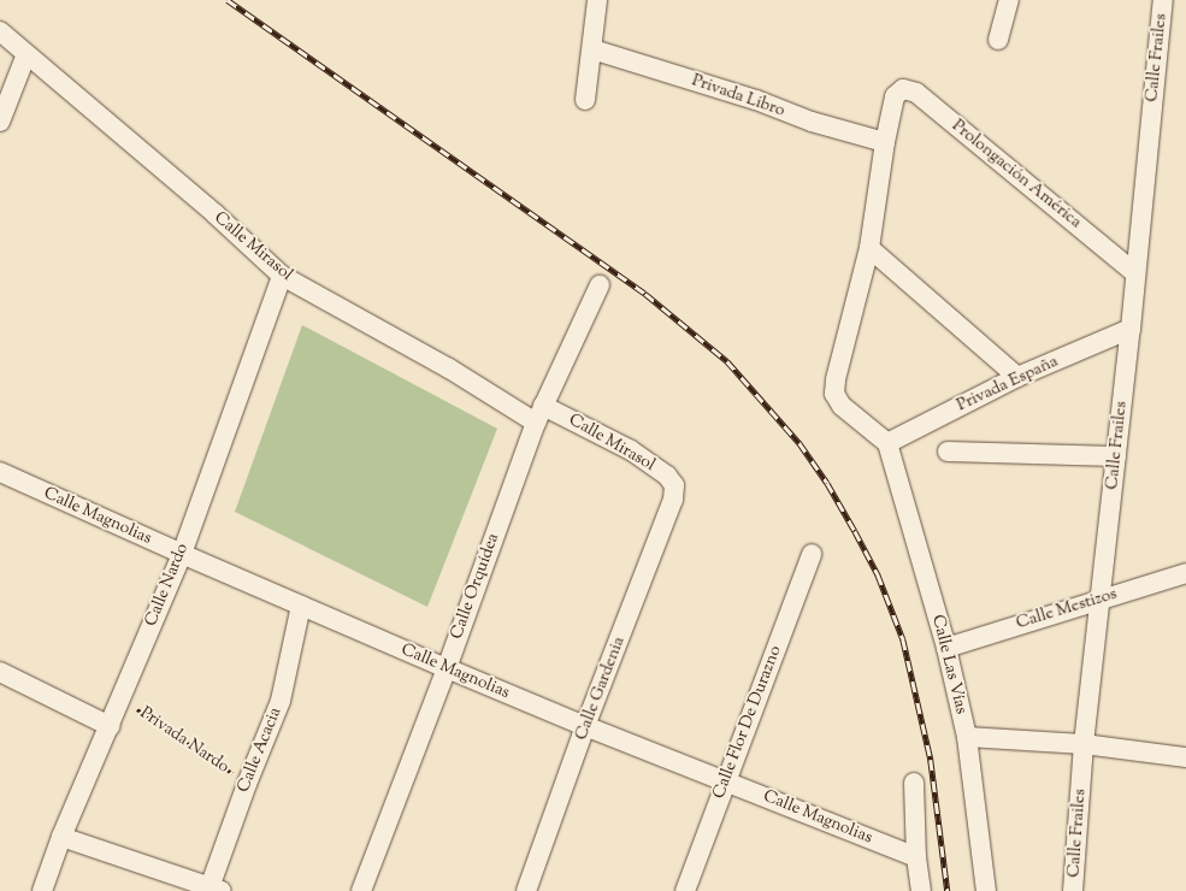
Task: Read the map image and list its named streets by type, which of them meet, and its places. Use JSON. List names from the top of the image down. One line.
{"streets":{"street":["Calle Frailes","Privada Libro","Prolongación América","Calle Mirasol","Privada España","Calle Magnolias","Calle Nardo","Calle Orquídea","Calle Mestizos","Calle Las Vías","Calle Gardenia","Calle Flor De Durazno","Calle Acacia"],"path":["Privada Nardo"]},"crossings":[["Calle Frailes","Prolongación América"],["Calle Frailes","Privada España"],["Calle Frailes","Calle Mestizos"],["Privada Libro","Prolongación América"],["Calle Mirasol","Calle Nardo"],["Calle Mirasol","Calle Orquídea"],["Calle Mirasol","Calle Gardenia"],["Privada España","Calle Las Vías"],["Calle Magnolias","Calle Nardo"],["Calle Magnolias","Calle Orquídea"],["Calle Magnolias","Calle Gardenia"],["Calle Magnolias","Calle Flor De Durazno"],["Calle Magnolias","Calle Acacia"],["Calle Nardo","Privada Nardo"],["Calle Mestizos","Calle Las Vías"],["Privada Nardo","Calle Acacia"]]}
